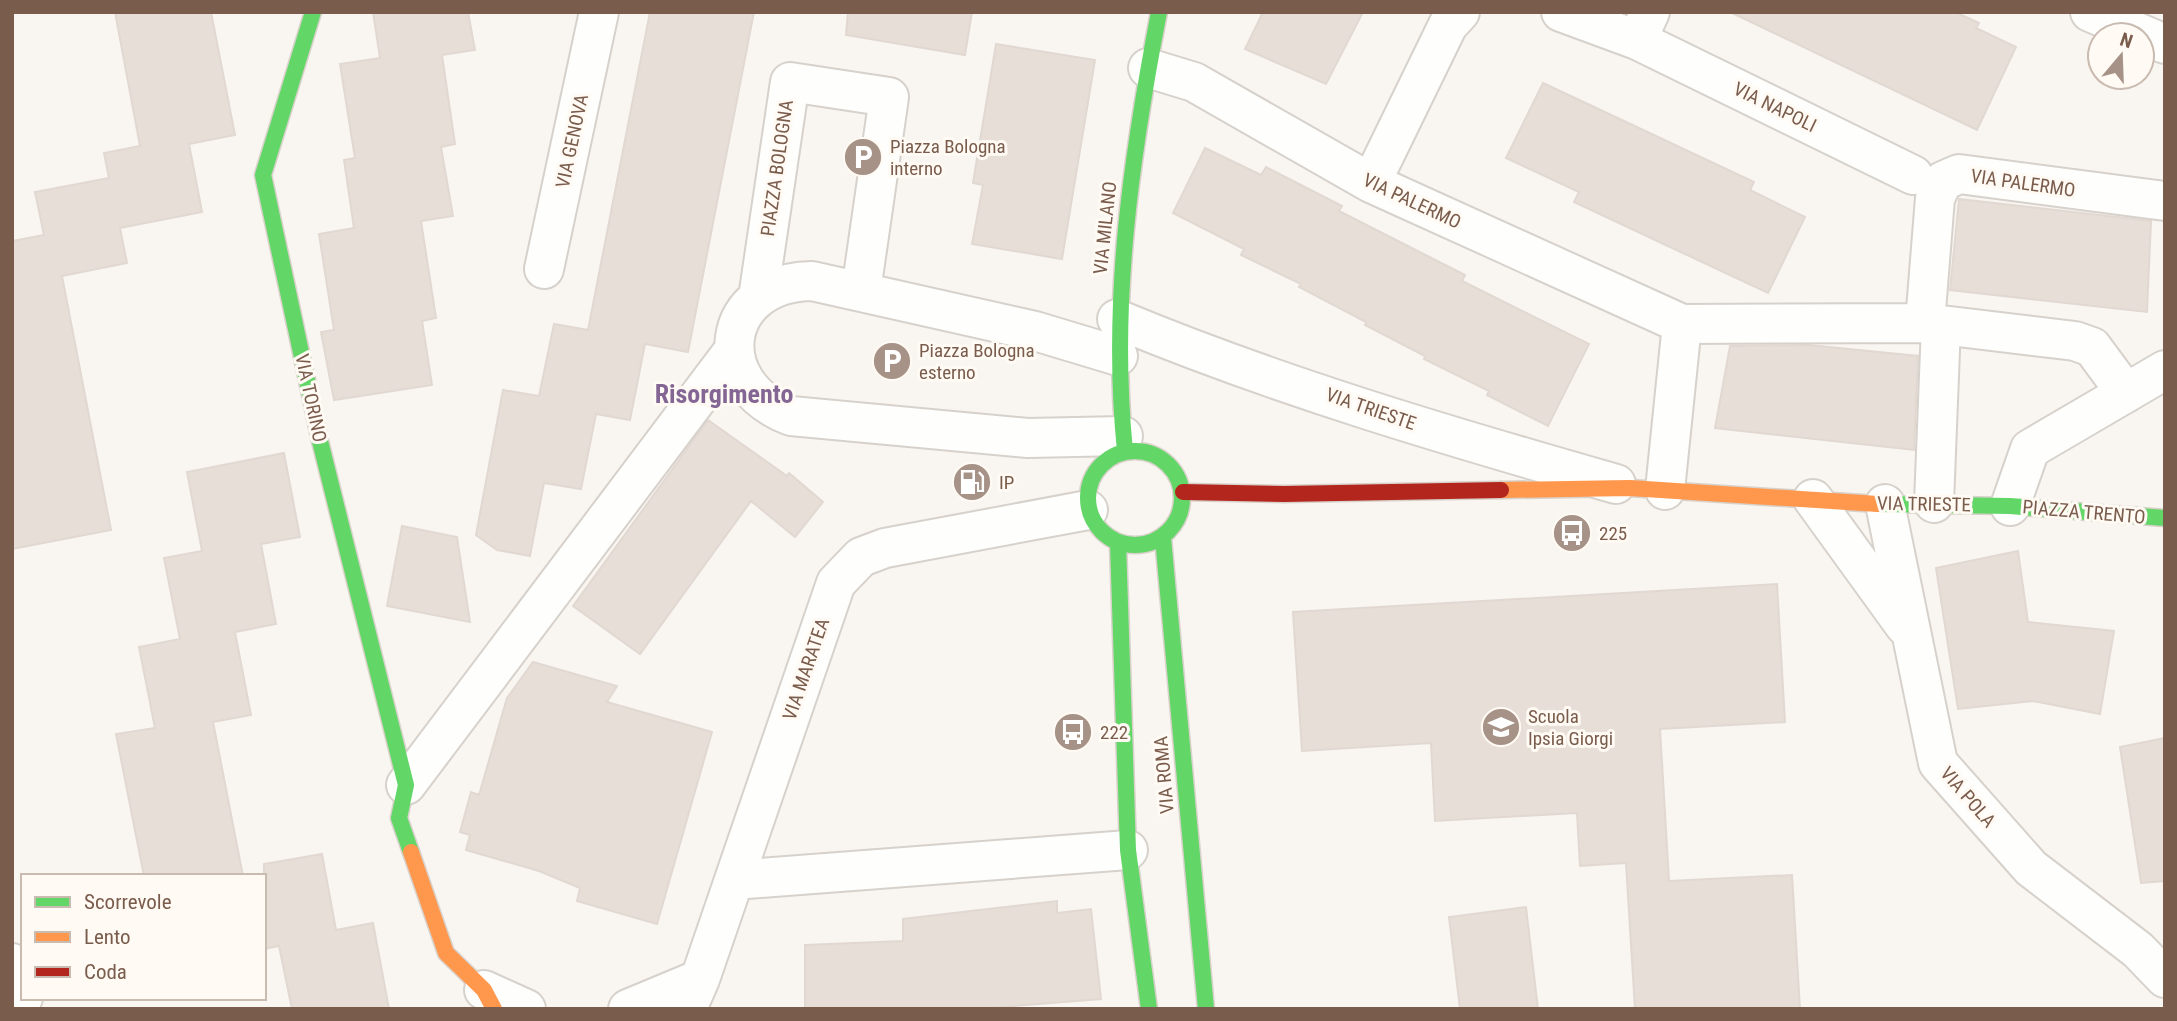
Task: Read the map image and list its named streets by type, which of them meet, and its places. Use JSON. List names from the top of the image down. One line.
{"streets":{"street":["VIA NAPOLI","VIA GENOVA","PIAZZA BOLOGNA","VIA PALERMO","VIA MILANO","VIA TORINO","VIA TRIESTE","PIAZZA TRENTO","VIA MARATEA","VIA ROMA","VIA POLA"]},"crossings":[["PIAZZA BOLOGNA","VIA MILANO"],["PIAZZA BOLOGNA","VIA TORINO"],["PIAZZA BOLOGNA","VIA TRIESTE"],["VIA PALERMO","VIA MILANO"],["VIA PALERMO","VIA TRIESTE"],["VIA PALERMO","PIAZZA TRENTO"],["VIA MILANO","VIA TRIESTE"],["VIA MILANO","VIA MARATEA"],["VIA MILANO","VIA ROMA"],["VIA TRIESTE","PIAZZA TRENTO"],["VIA TRIESTE","VIA MARATEA"],["VIA TRIESTE","VIA ROMA"],["VIA TRIESTE","VIA POLA"],["VIA MARATEA","VIA ROMA"]],"districts":["Risorgimento"],"places":{"parking":["Piazza Bologna interno","Piazza Bologna esterno"],"fuel station":["IP"],"bus stop":["225","222"],"school or university":["Scuola Ipsia Giorgi"]},"legend":["Scorrevole","Lento","Coda"],"north":"top"}
